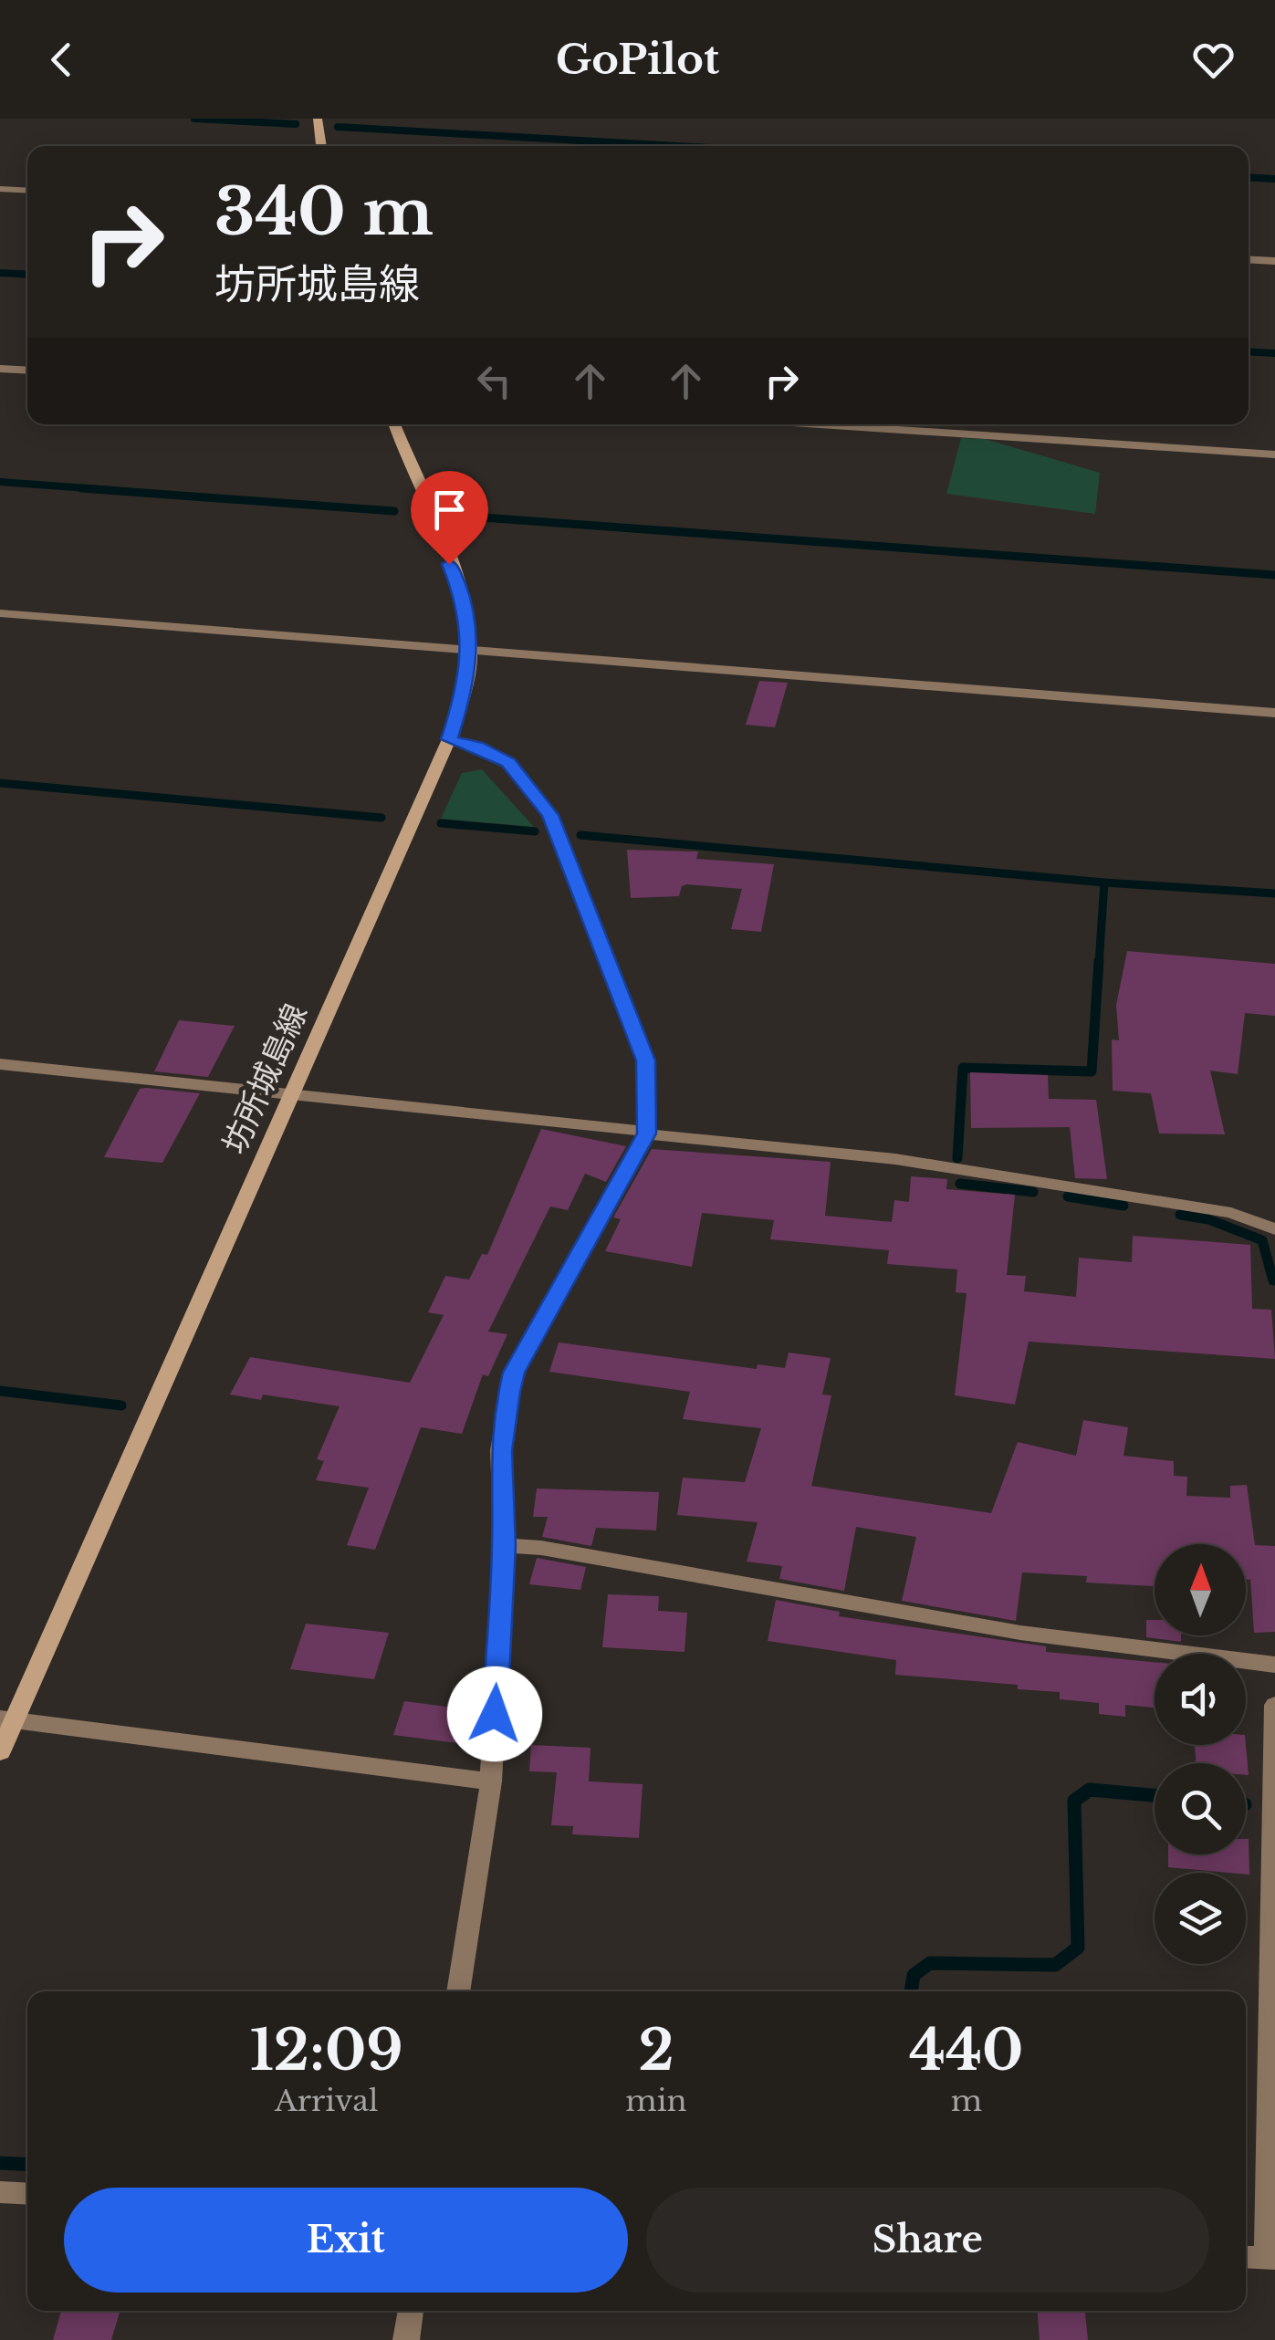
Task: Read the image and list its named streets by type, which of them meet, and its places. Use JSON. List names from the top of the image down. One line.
{"streets":{"main road":["坊所城島線"]},"north":"top","page":{"header":"GoPilot","turn":["340 m","坊所城島線"],"eta":["12:09","Arrival","2","min","440","m"],"buttons":["Exit","Share"]}}
